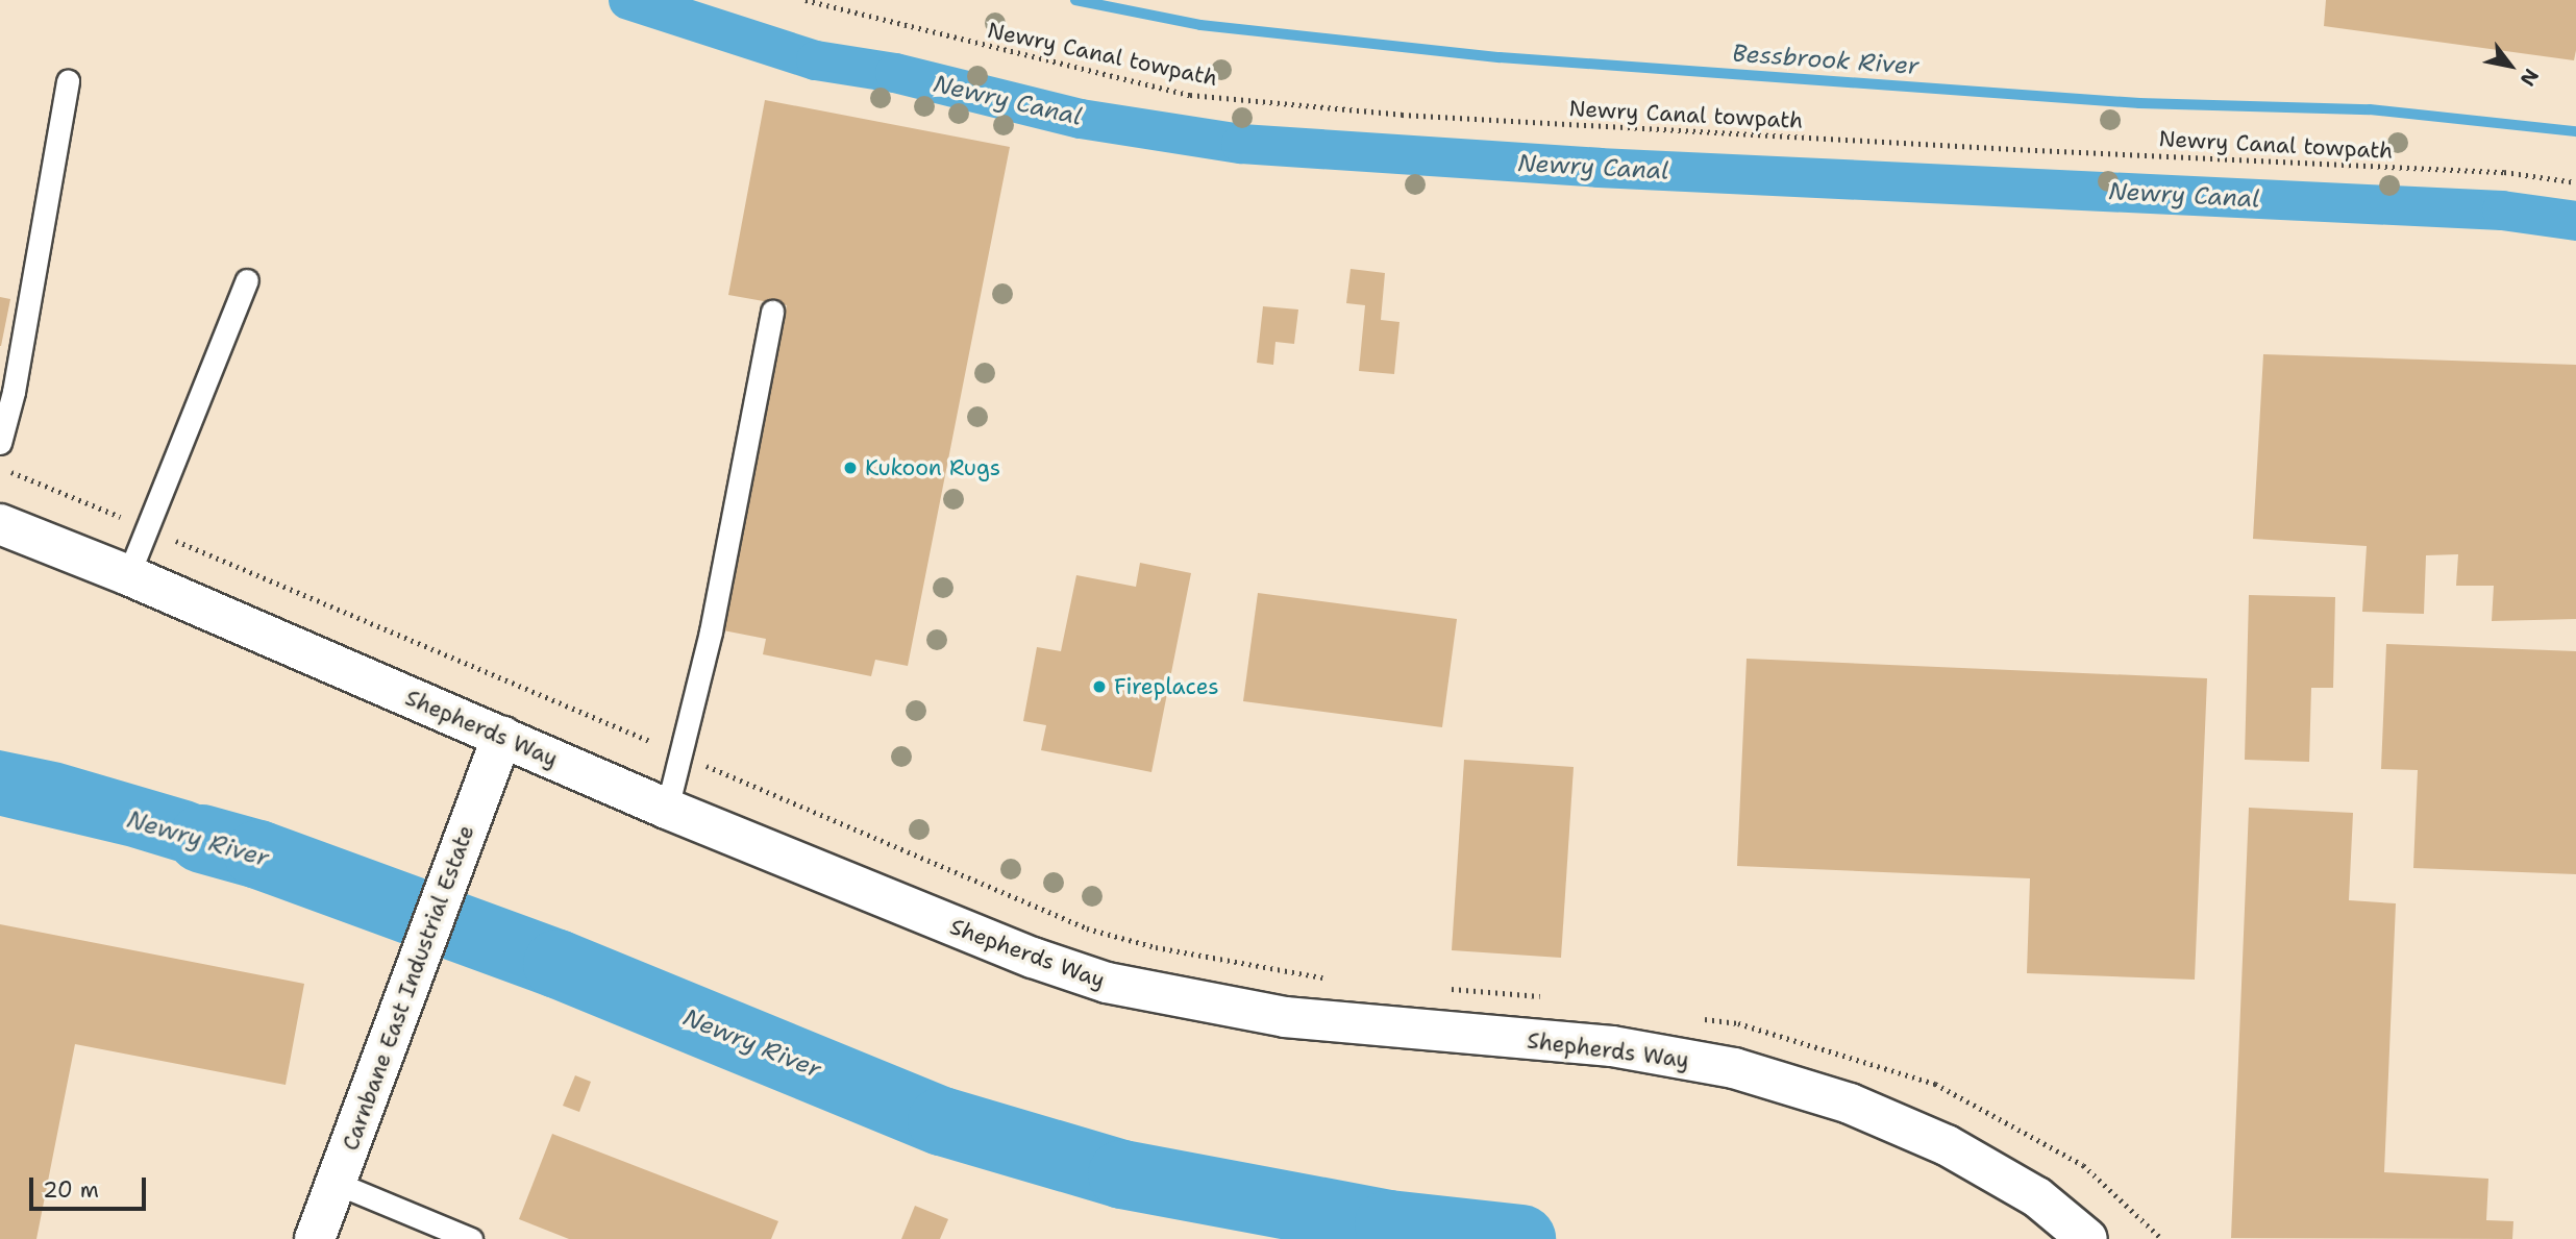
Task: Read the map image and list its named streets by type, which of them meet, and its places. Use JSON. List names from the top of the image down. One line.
{"streets":{"street":["Shepherds Way","Carnbane East Industrial Estate"],"path":["Newry Canal towpath"]},"crossings":[["Shepherds Way","Carnbane East Industrial Estate"]],"water":["Bessbrook River","Newry Canal","Newry River"],"places":["Kukoon Rugs","Fireplaces"],"scale_bar":"20 m","north":"bottom right"}
